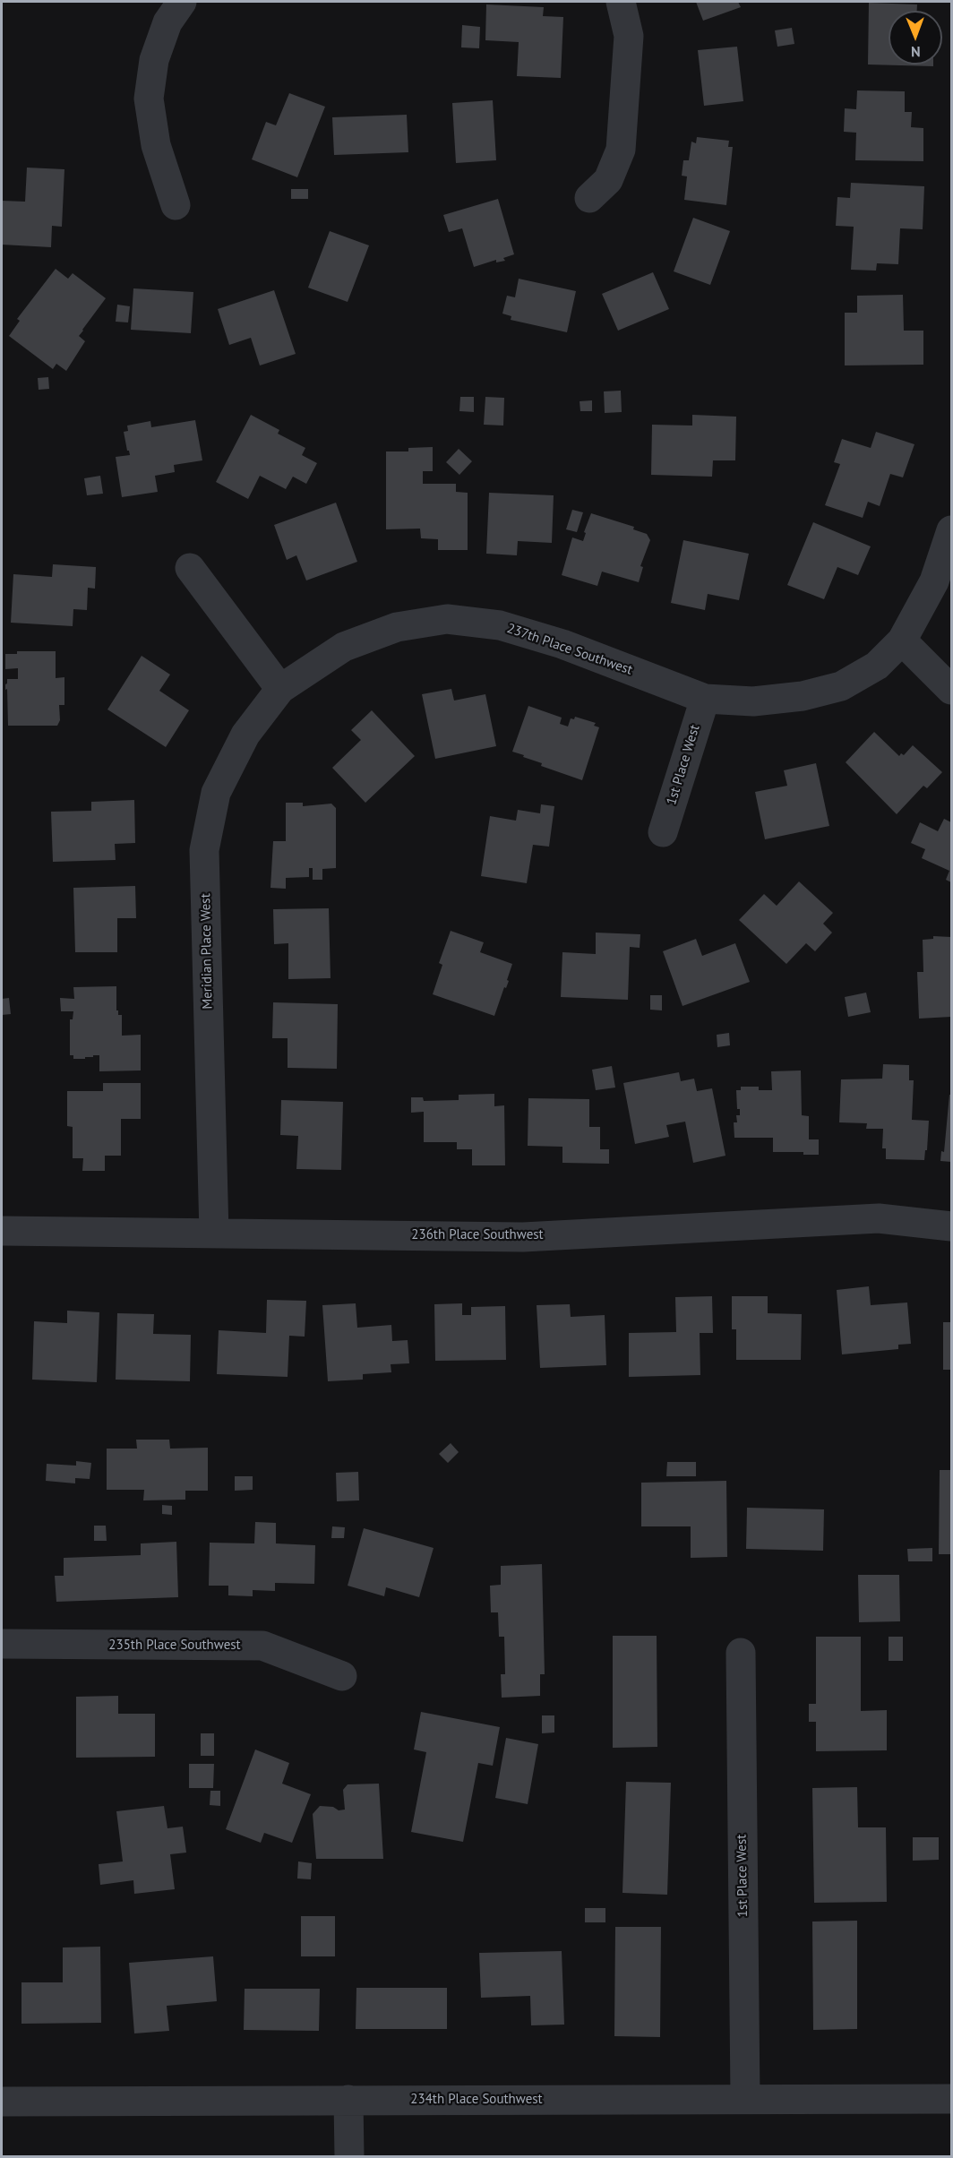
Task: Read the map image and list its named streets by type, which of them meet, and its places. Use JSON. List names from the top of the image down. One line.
{"streets":{"street":["237th Place Southwest","1st Place West","Meridian Place West","236th Place Southwest","235th Place Southwest","234th Place Southwest"]},"crossings":[["237th Place Southwest","1st Place West"],["237th Place Southwest","Meridian Place West"],["1st Place West","234th Place Southwest"],["Meridian Place West","236th Place Southwest"]],"north":"bottom"}
